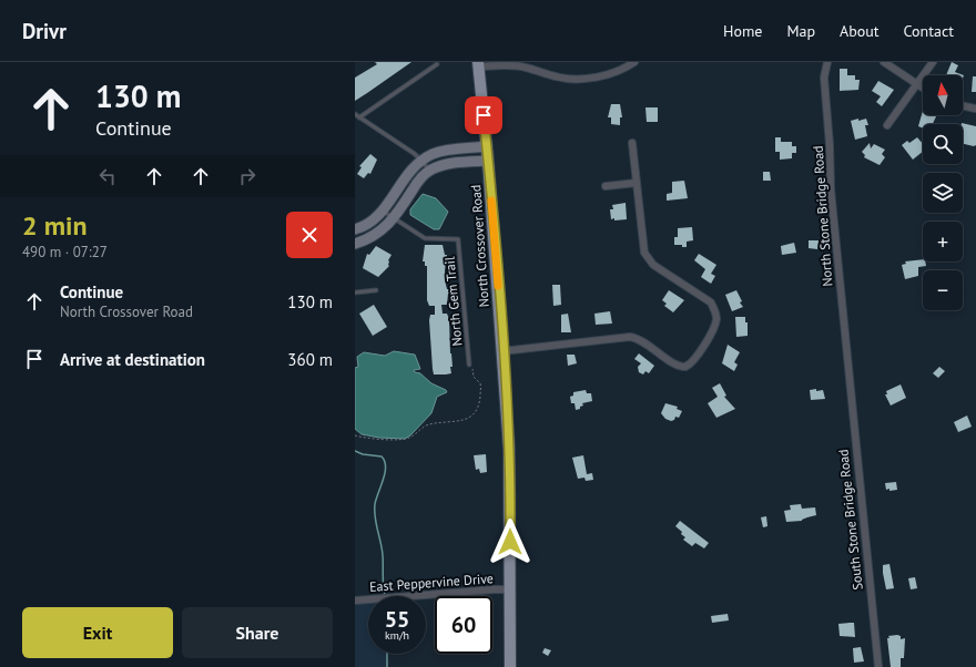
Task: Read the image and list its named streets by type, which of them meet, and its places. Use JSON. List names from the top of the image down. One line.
{"streets":{"main road":["North Crossover Road"],"street":["North Stone Bridge Road","South Stone Bridge Road","East Peppervine Drive"],"lane":["North Gem Trail"]},"crossings":[["North Stone Bridge Road","South Stone Bridge Road"],["North Crossover Road","East Peppervine Drive"]],"north":"top","page":{"header":"Drivr","nav":["Home","Map","About","Contact"],"turn":["130 m","Continue"],"map_buttons":["+","−"],"heading":["2 min","490 m · 07:27"],"list":[{"name":"Continue","note":"North Crossover Road","value":"130 m"},{"name":"Arrive at destination","value":"360 m"}],"speed":"55 km/h","limit":"60","buttons":["Exit","Share"]}}
